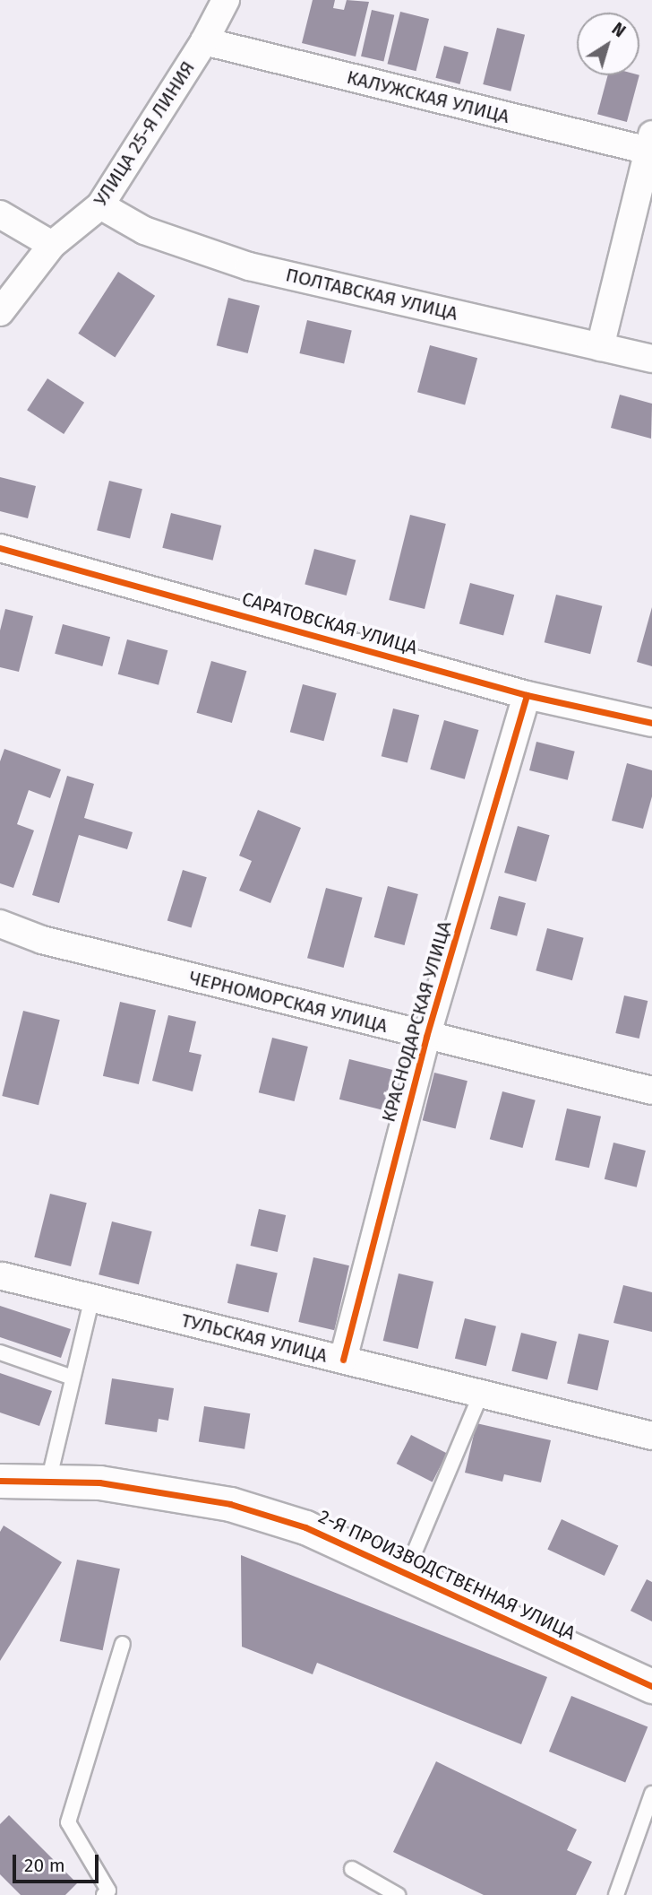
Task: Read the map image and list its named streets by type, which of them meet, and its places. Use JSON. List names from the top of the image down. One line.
{"streets":{"street":["КАЛУЖСКАЯ УЛИЦА","УЛИЦА 25-Я ЛИНИЯ","ПОЛТАВСКАЯ УЛИЦА","САРАТОВСКАЯ УЛИЦА","ЧЕРНОМОРСКАЯ УЛИЦА","КРАСНОДАРСКАЯ УЛИЦА","ТУЛЬСКАЯ УЛИЦА","2-Я ПРОИЗВОДСТВЕННАЯ УЛИЦА"]},"crossings":[["КАЛУЖСКАЯ УЛИЦА","УЛИЦА 25-Я ЛИНИЯ"],["УЛИЦА 25-Я ЛИНИЯ","ПОЛТАВСКАЯ УЛИЦА"],["САРАТОВСКАЯ УЛИЦА","КРАСНОДАРСКАЯ УЛИЦА"],["ЧЕРНОМОРСКАЯ УЛИЦА","КРАСНОДАРСКАЯ УЛИЦА"],["КРАСНОДАРСКАЯ УЛИЦА","ТУЛЬСКАЯ УЛИЦА"]],"scale_bar":"20 m","north":"top right"}
